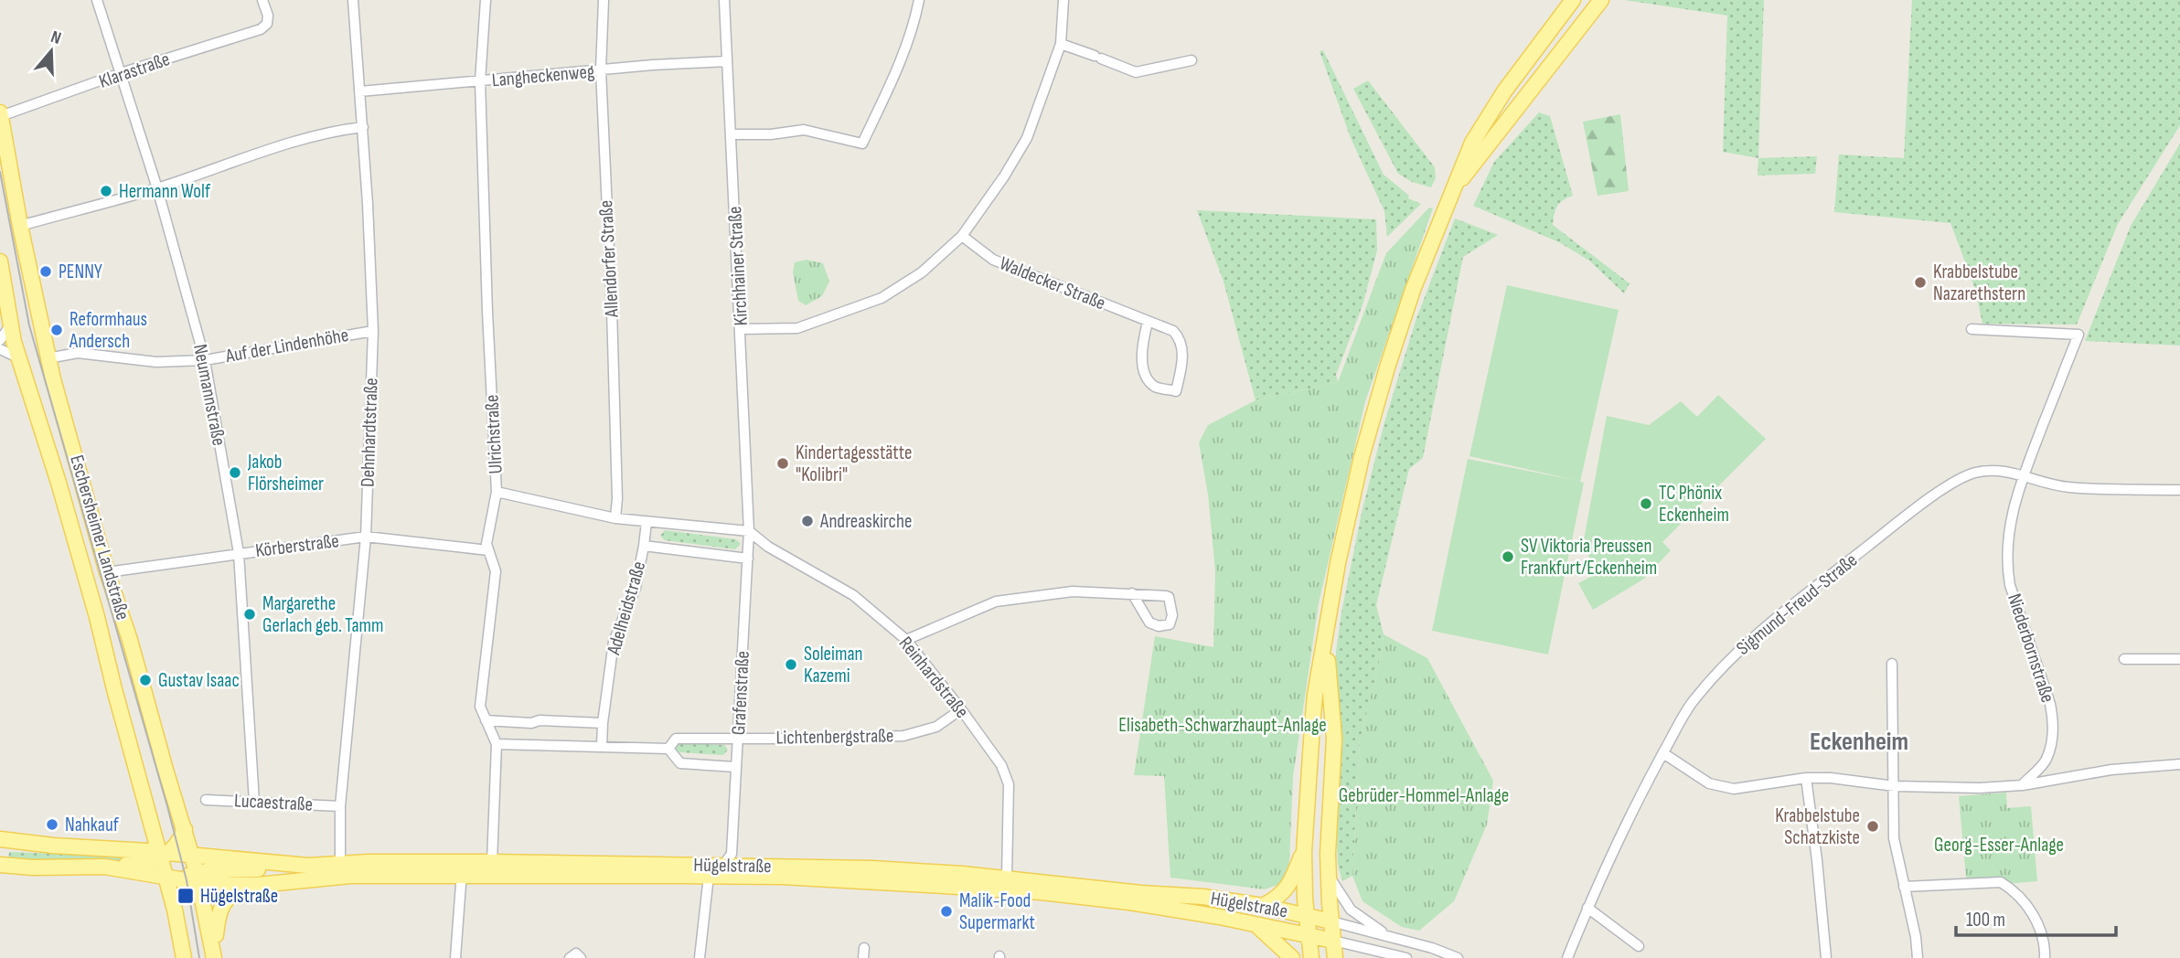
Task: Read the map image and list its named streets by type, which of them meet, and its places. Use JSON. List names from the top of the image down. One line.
{"streets":{"main road":["Eschersheimer Landstraße","Hügelstraße"],"street":["Klarastraße","Langheckenweg","Allendorfer Straße","Kirchhainer Straße","Waldecker Straße","Auf der Lindenhöhe","Neumannstraße","Dehnhardtstraße","Ulrichstraße","Körberstraße","Sigmund-Freud-Straße","Adelheidstraße","Niederbornstraße","Reinhardstraße","Grafenstraße","Lichtenbergstraße","Lucaestraße"]},"crossings":[["Klarastraße","Neumannstraße"],["Klarastraße","Eschersheimer Landstraße"],["Langheckenweg","Allendorfer Straße"],["Langheckenweg","Kirchhainer Straße"],["Langheckenweg","Dehnhardtstraße"],["Langheckenweg","Ulrichstraße"],["Kirchhainer Straße","Reinhardstraße"],["Kirchhainer Straße","Grafenstraße"],["Auf der Lindenhöhe","Neumannstraße"],["Auf der Lindenhöhe","Dehnhardtstraße"],["Auf der Lindenhöhe","Eschersheimer Landstraße"],["Neumannstraße","Körberstraße"],["Neumannstraße","Lucaestraße"],["Dehnhardtstraße","Körberstraße"],["Dehnhardtstraße","Lucaestraße"],["Dehnhardtstraße","Hügelstraße"],["Ulrichstraße","Körberstraße"],["Ulrichstraße","Lichtenbergstraße"],["Ulrichstraße","Hügelstraße"],["Eschersheimer Landstraße","Körberstraße"],["Eschersheimer Landstraße","Hügelstraße"],["Sigmund-Freud-Straße","Niederbornstraße"],["Adelheidstraße","Lichtenbergstraße"],["Reinhardstraße","Grafenstraße"],["Reinhardstraße","Lichtenbergstraße"],["Reinhardstraße","Hügelstraße"],["Grafenstraße","Lichtenbergstraße"],["Grafenstraße","Hügelstraße"]],"districts":["Eckenheim"],"parks":["Elisabeth-Schwarzhaupt-Anlage","Gebrüder-Hommel-Anlage","Georg-Esser-Anlage"],"places":{"other":["Hermann Wolf","PENNY","Krabbelstube Nazarethstern","Reformhaus Andersch","Kindertagesstätte \"Kolibri\"","Jakob Flörsheimer","TC Phönix Eckenheim","Andreaskirche","SV Viktoria Preussen Frankfurt/Eckenheim","Margarethe Gerlach geb. Tamm","Soleiman Kazemi","Gustav Isaac","Nahkauf","Krabbelstube Schatzkiste","Malik-Food Supermarkt"],"transit":["Hügelstraße"]},"scale_bar":"100 m","north":"top"}
